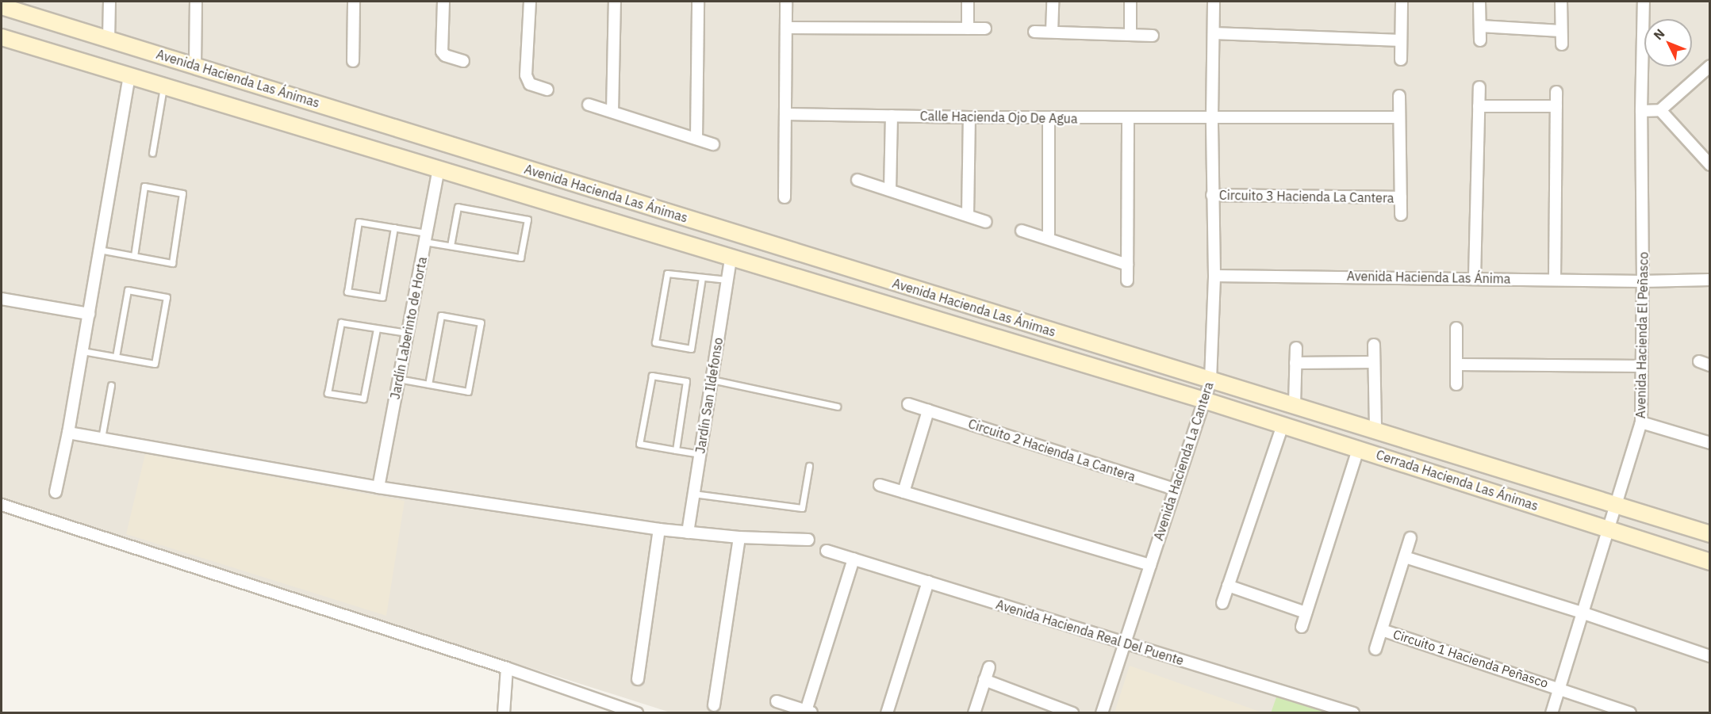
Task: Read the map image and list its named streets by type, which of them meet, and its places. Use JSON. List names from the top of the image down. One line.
{"streets":{"street":["Avenida Hacienda Las Ánimas","Calle Hacienda Ojo De Agua","Circuito 3 Hacienda La Cantera","Avenida Hacienda Las Ánima","Jardín Laberinto de Horta","Avenida Hacienda El Peñasco","Jardín San Ildefonso","Circuito 2 Hacienda La Cantera","Avenida Hacienda La Cantera","Cerrada Hacienda Las Ánimas","Avenida Hacienda Real Del Puente","Circuito 1 Hacienda Peñasco"]},"crossings":[["Avenida Hacienda Las Ánimas","Jardín Laberinto de Horta"],["Avenida Hacienda Las Ánimas","Jardín San Ildefonso"],["Avenida Hacienda Las Ánimas","Avenida Hacienda La Cantera"],["Avenida Hacienda Las Ánimas","Cerrada Hacienda Las Ánimas"],["Calle Hacienda Ojo De Agua","Avenida Hacienda La Cantera"],["Circuito 3 Hacienda La Cantera","Avenida Hacienda La Cantera"],["Avenida Hacienda Las Ánima","Avenida Hacienda El Peñasco"],["Avenida Hacienda Las Ánima","Avenida Hacienda La Cantera"],["Avenida Hacienda El Peñasco","Cerrada Hacienda Las Ánimas"],["Avenida Hacienda El Peñasco","Circuito 1 Hacienda Peñasco"],["Circuito 2 Hacienda La Cantera","Avenida Hacienda La Cantera"],["Avenida Hacienda La Cantera","Cerrada Hacienda Las Ánimas"],["Avenida Hacienda La Cantera","Avenida Hacienda Real Del Puente"]],"north":"top left"}
